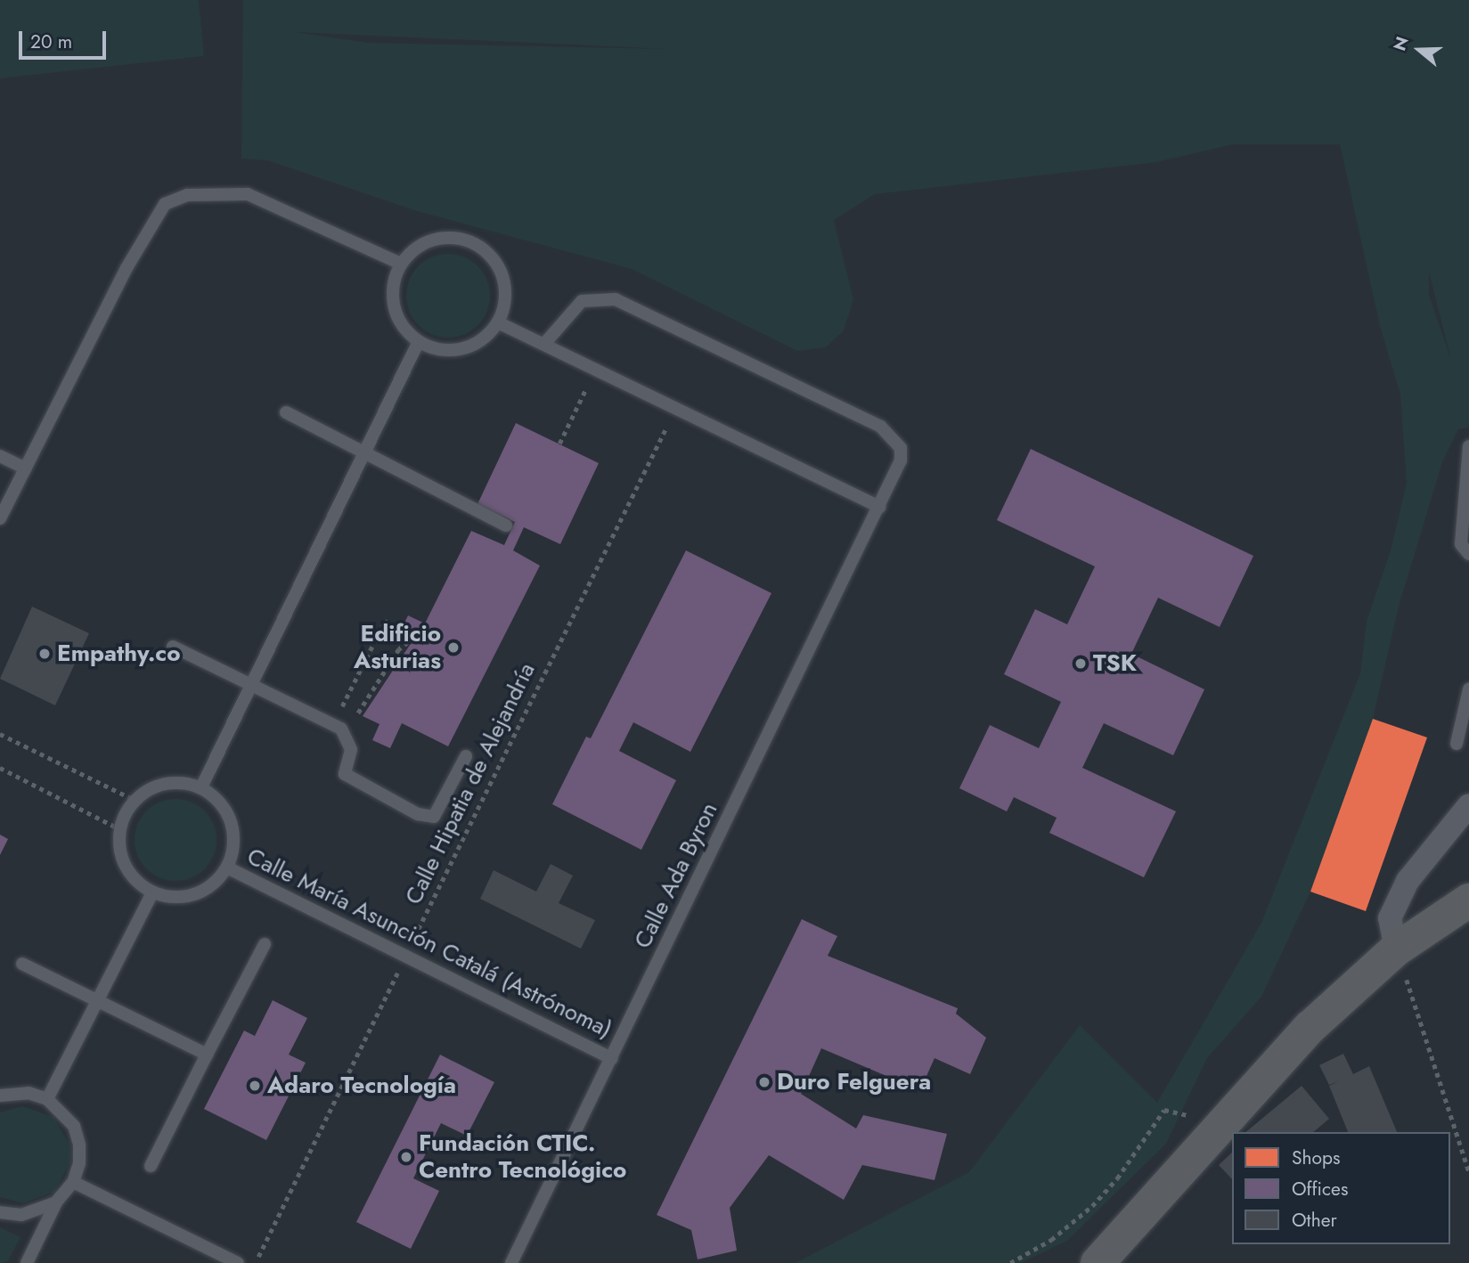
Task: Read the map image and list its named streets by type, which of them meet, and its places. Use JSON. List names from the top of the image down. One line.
{"streets":{"lane":["Calle Ada Byron","Calle María Asunción Catalá (Astrónoma)"],"path":["Calle Hipatia de Alejandría"]},"crossings":[["Calle Hipatia de Alejandría","Calle María Asunción Catalá (Astrónoma)"],["Calle Ada Byron","Calle María Asunción Catalá (Astrónoma)"]],"places":["Edificio Asturias","Empathy.co","TSK","Duro Felguera","Adaro Tecnología","Fundación CTIC. Centro Tecnológico"],"legend":["Shops","Offices","Other"],"scale_bar":"20 m","north":"left"}
